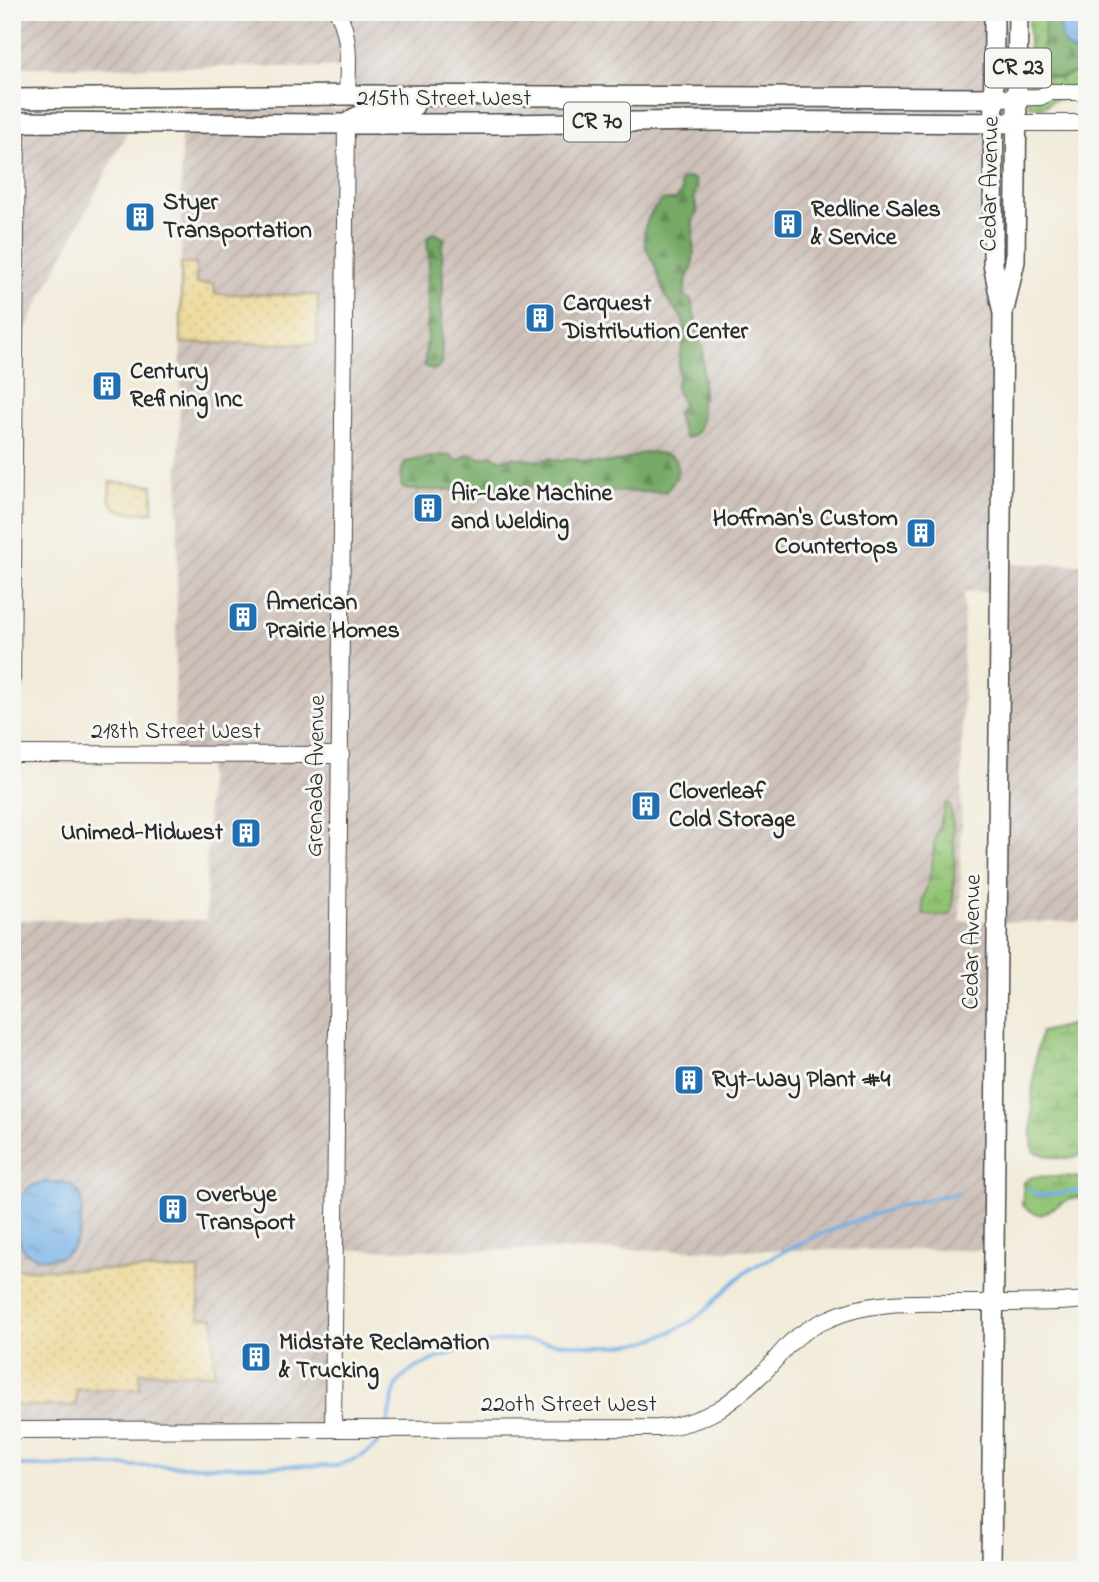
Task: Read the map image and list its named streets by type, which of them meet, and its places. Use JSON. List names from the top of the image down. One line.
{"streets":{"main road":["CR 23","215th Street West","CR 70","Cedar Avenue"],"street":["218th Street West","Grenada Avenue","220th Street West"]},"crossings":[["215th Street West","Cedar Avenue"],["215th Street West","Grenada Avenue"],["Cedar Avenue","220th Street West"],["218th Street West","Grenada Avenue"],["Grenada Avenue","220th Street West"]],"places":{"building":["Styer Transportation","Redline Sales & Service","Carquest Distribution Center","Century Refining Inc","Air-Lake Machine and Welding","Hoffman's Custom Countertops","American Prairie Homes","Cloverleaf Cold Storage","Unimed-Midwest","Ryt-Way Plant #4","Overbye Transport","Midstate Reclamation & Trucking"]}}
